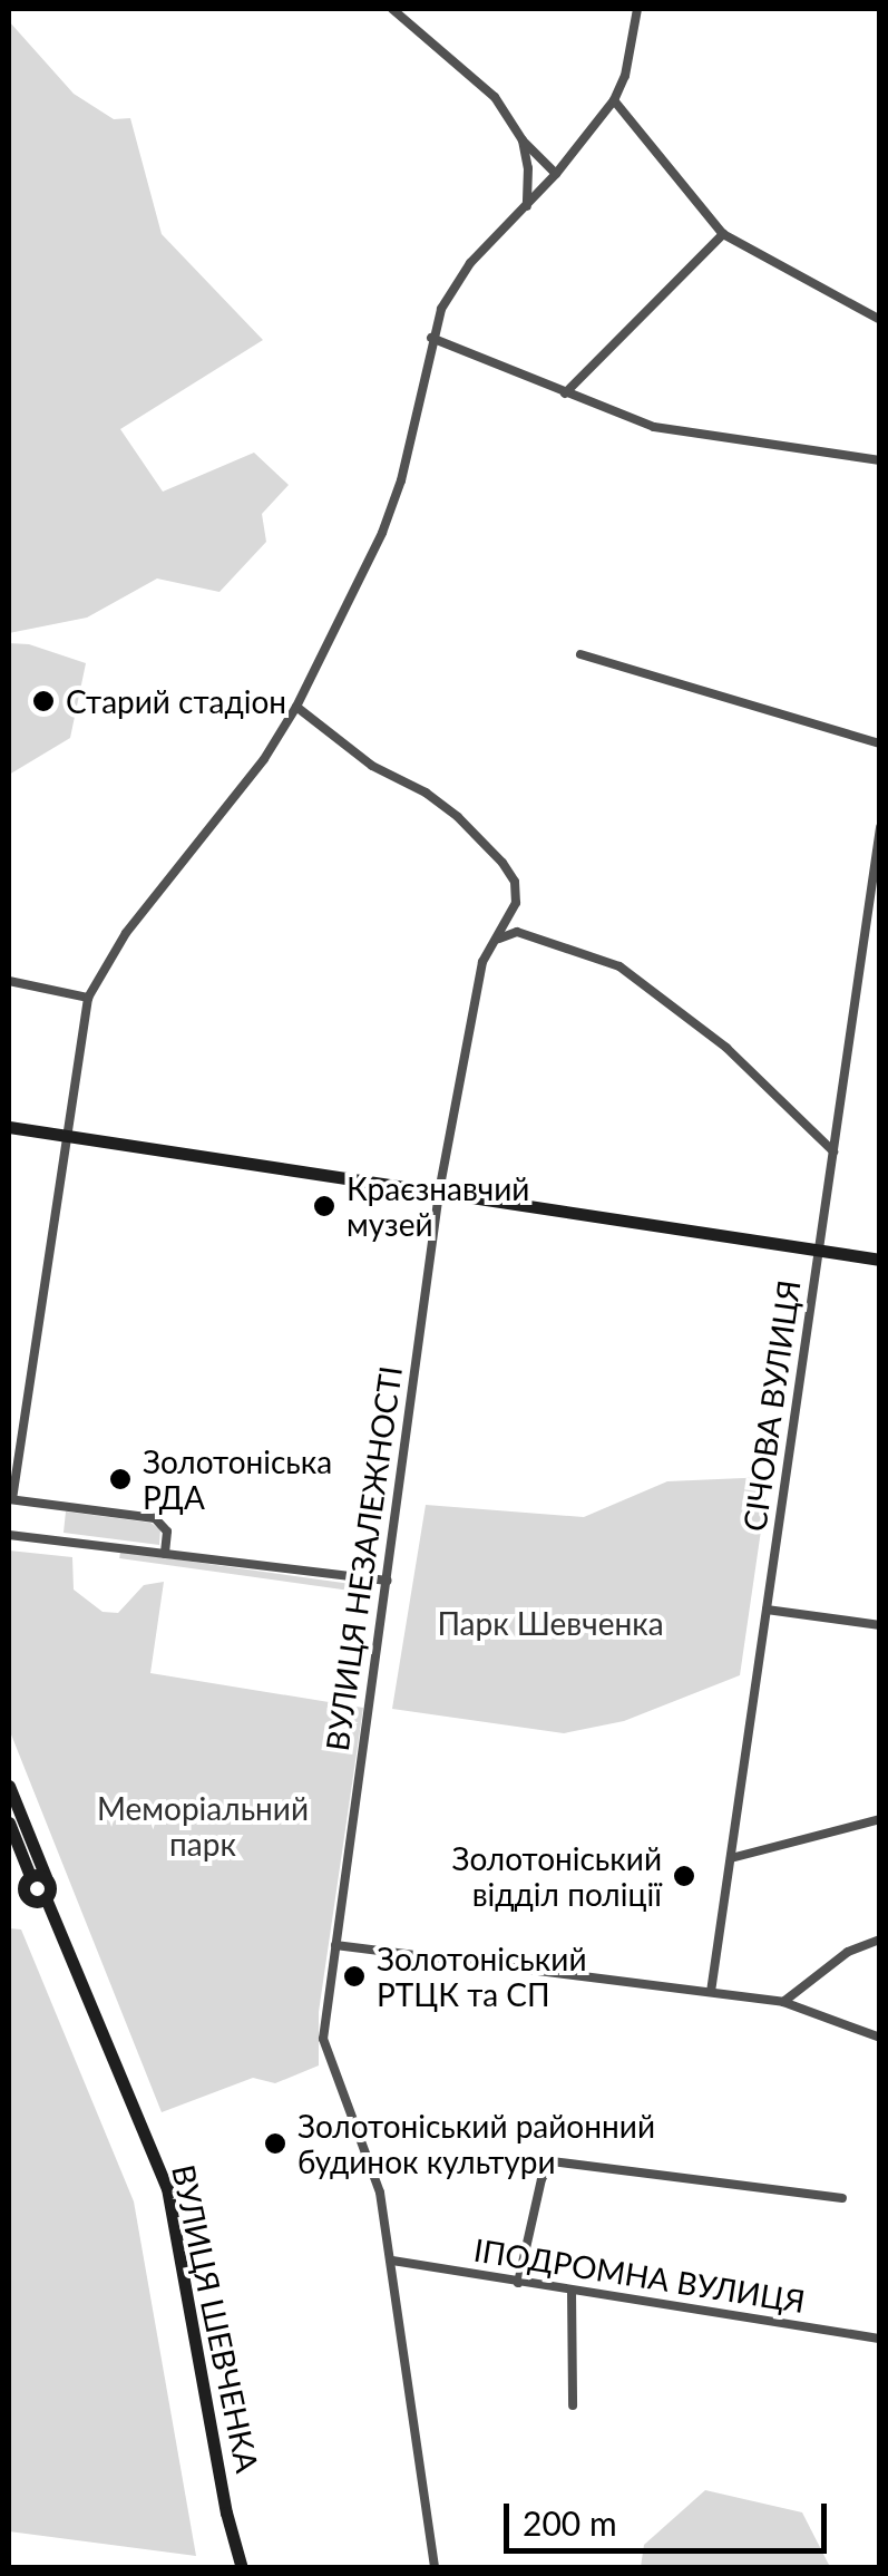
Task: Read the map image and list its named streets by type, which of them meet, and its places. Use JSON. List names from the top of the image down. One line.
{"streets":{"main road":["ВУЛИЦЯ ШЕВЧЕНКА"],"street":["СІЧОВА ВУЛИЦЯ","ВУЛИЦЯ НЕЗАЛЕЖНОСТІ","ІПОДРОМНА ВУЛИЦЯ"]},"crossings":[["ВУЛИЦЯ НЕЗАЛЕЖНОСТІ","ІПОДРОМНА ВУЛИЦЯ"]],"parks":["Парк Шевченка","Меморіальний парк"],"places":["Старий стадіон","Краєзнавчий музей","Золотоніська РДА","Золотоніський відділ поліції","Золотоніський РТЦК та СП","Золотоніський районний будинок культури"],"scale_bar":"200 m"}
